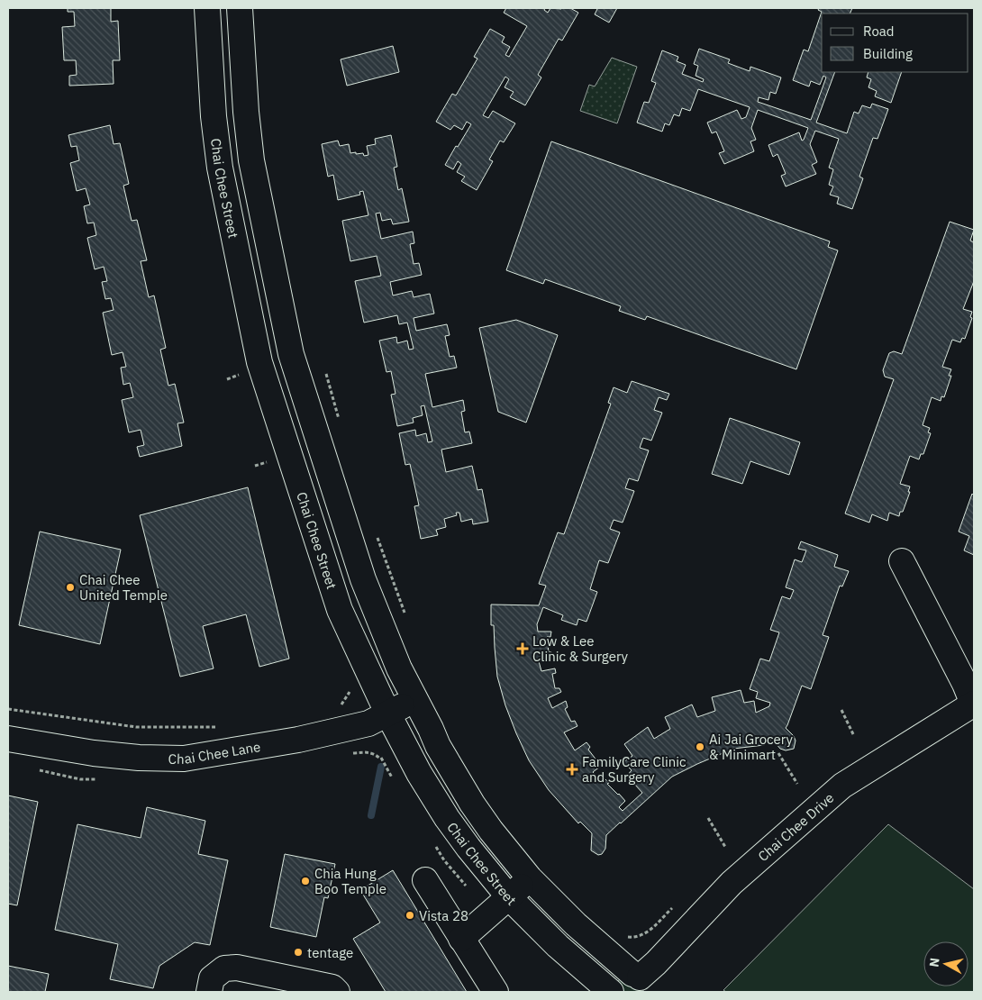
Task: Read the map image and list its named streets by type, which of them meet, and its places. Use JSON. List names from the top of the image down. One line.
{"streets":{"street":["Chai Chee Street","Chai Chee Lane","Chai Chee Drive"]},"crossings":[["Chai Chee Street","Chai Chee Lane"],["Chai Chee Street","Chai Chee Drive"]],"places":{"other":["Chai Chee United Temple","Ai Jai Grocery & Minimart","Chia Hung Boo Temple","Vista 28","tentage"],"health":["Low & Lee Clinic & Surgery","FamilyCare Clinic and Surgery"]},"legend":["Road","Building"],"north":"left"}
